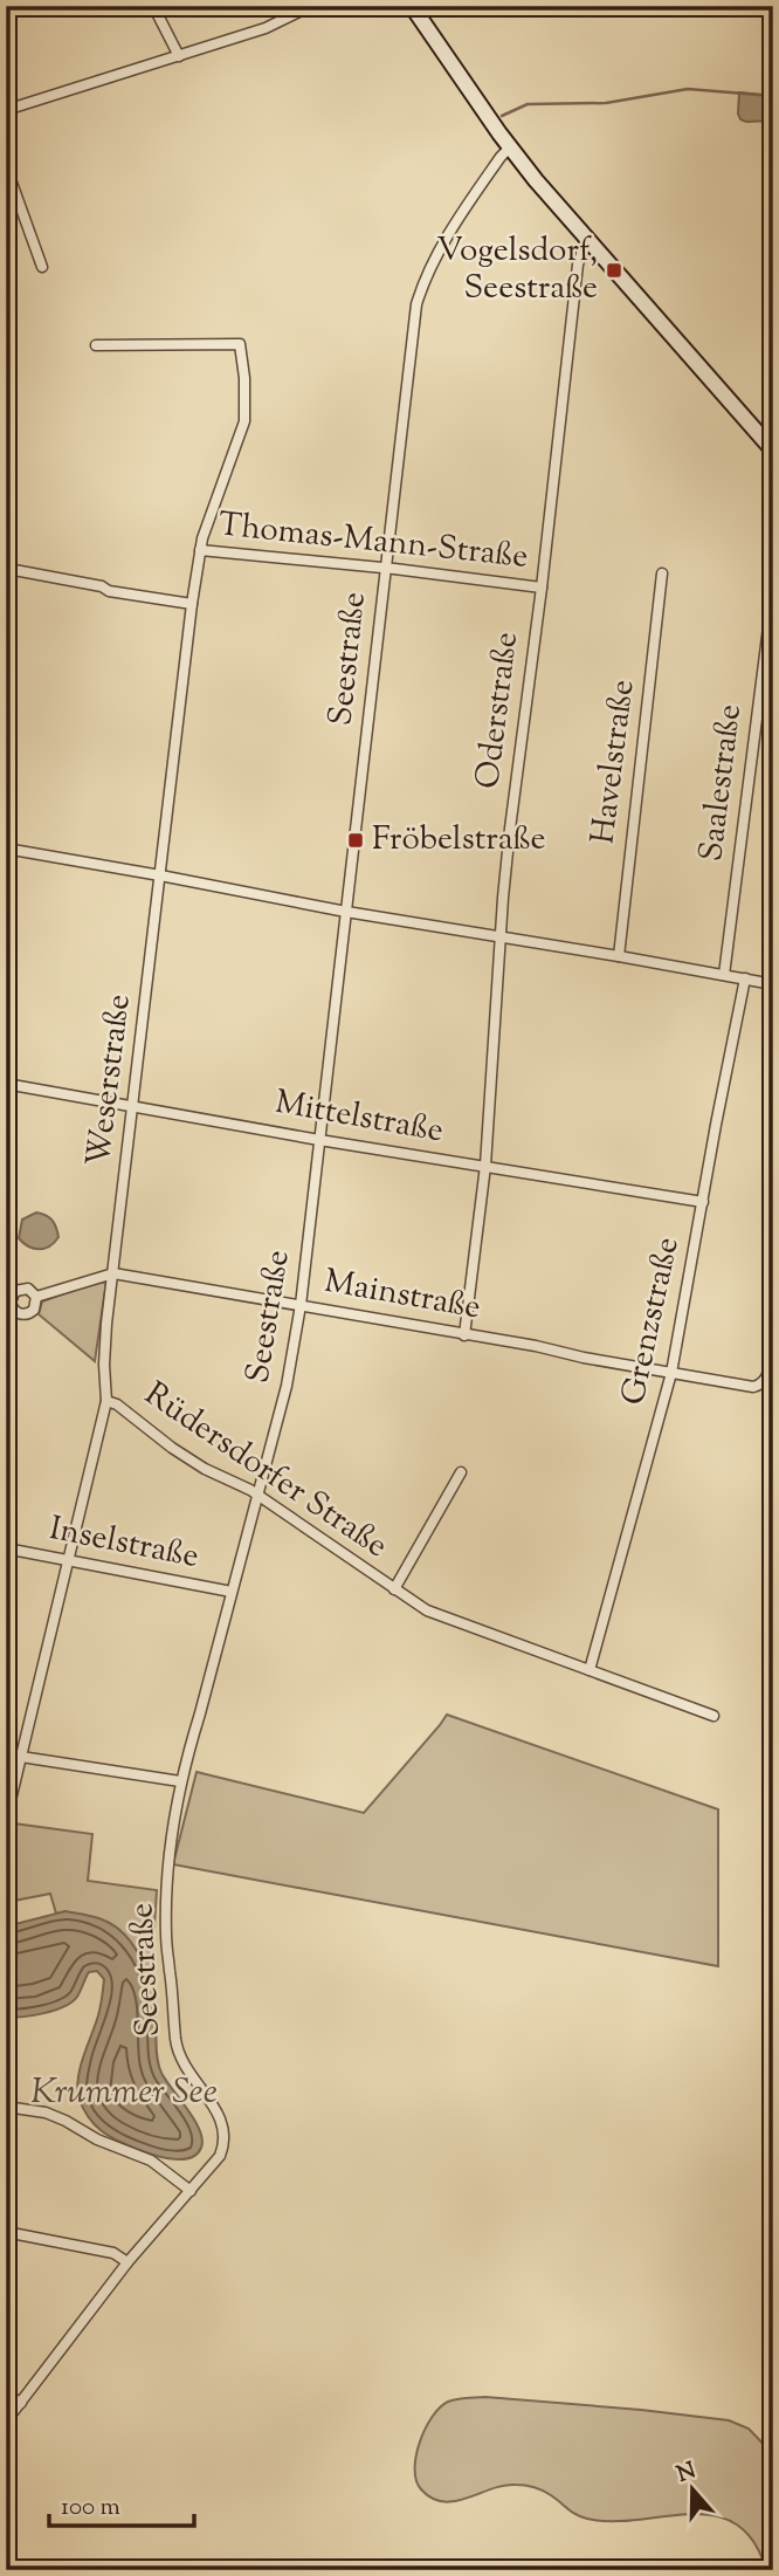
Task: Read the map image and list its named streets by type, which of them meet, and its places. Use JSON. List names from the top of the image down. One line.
{"streets":{"street":["Thomas-Mann-Straße","Seestraße","Oderstraße","Havelstraße","Saalestraße","Weserstraße","Mittelstraße","Mainstraße","Grenzstraße","Rüdersdorfer Straße","Inselstraße"]},"crossings":[["Thomas-Mann-Straße","Seestraße"],["Thomas-Mann-Straße","Oderstraße"],["Thomas-Mann-Straße","Weserstraße"],["Seestraße","Mittelstraße"],["Seestraße","Mainstraße"],["Seestraße","Rüdersdorfer Straße"],["Seestraße","Inselstraße"],["Oderstraße","Mittelstraße"],["Oderstraße","Mainstraße"],["Weserstraße","Mittelstraße"],["Weserstraße","Mainstraße"],["Weserstraße","Rüdersdorfer Straße"],["Weserstraße","Inselstraße"],["Mittelstraße","Grenzstraße"],["Mainstraße","Grenzstraße"],["Grenzstraße","Rüdersdorfer Straße"]],"water":["Krummer See"],"places":{"transit":["Vogelsdorf, Seestraße","Fröbelstraße"]},"scale_bar":"100 m","north":"top"}
